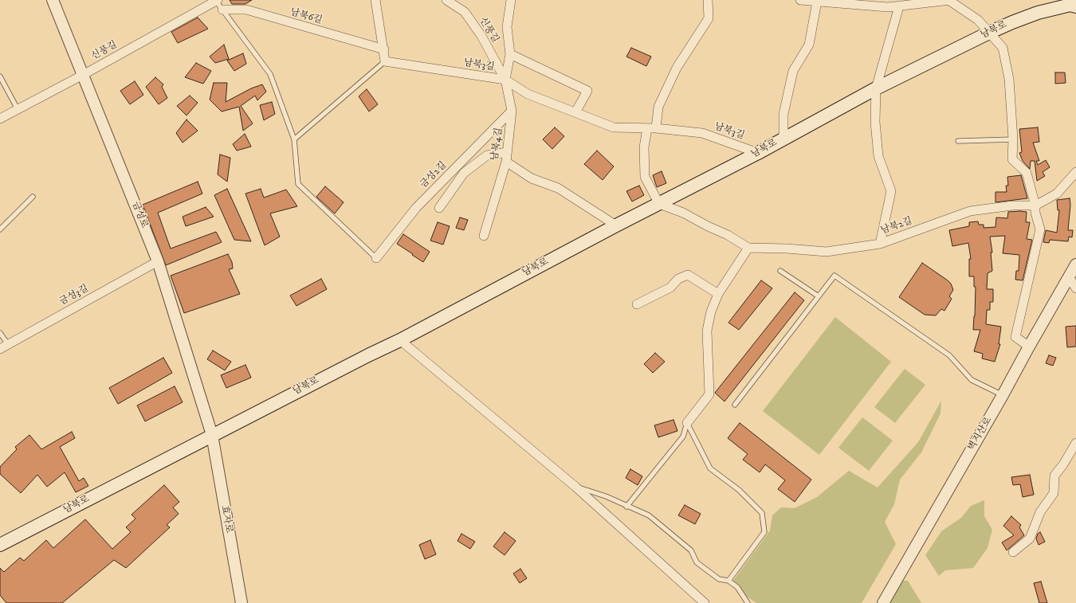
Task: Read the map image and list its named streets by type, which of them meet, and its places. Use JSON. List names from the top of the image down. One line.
{"streets":{"main road":["남북로"],"street":["남북6길","신풍길","남북3길","남북4길","금성2길","금성로","남북2길","금성3길","벽지산로","효자로"]},"crossings":[["신풍길","남북3길"],["신풍길","남북4길"],["신풍길","금성로"],["남북로","남북3길"],["남북로","금성로"],["남북로","남북2길"],["남북로","효자로"],["남북3길","남북4길"],["남북4길","금성2길"],["금성로","금성3길"],["금성로","효자로"]]}
